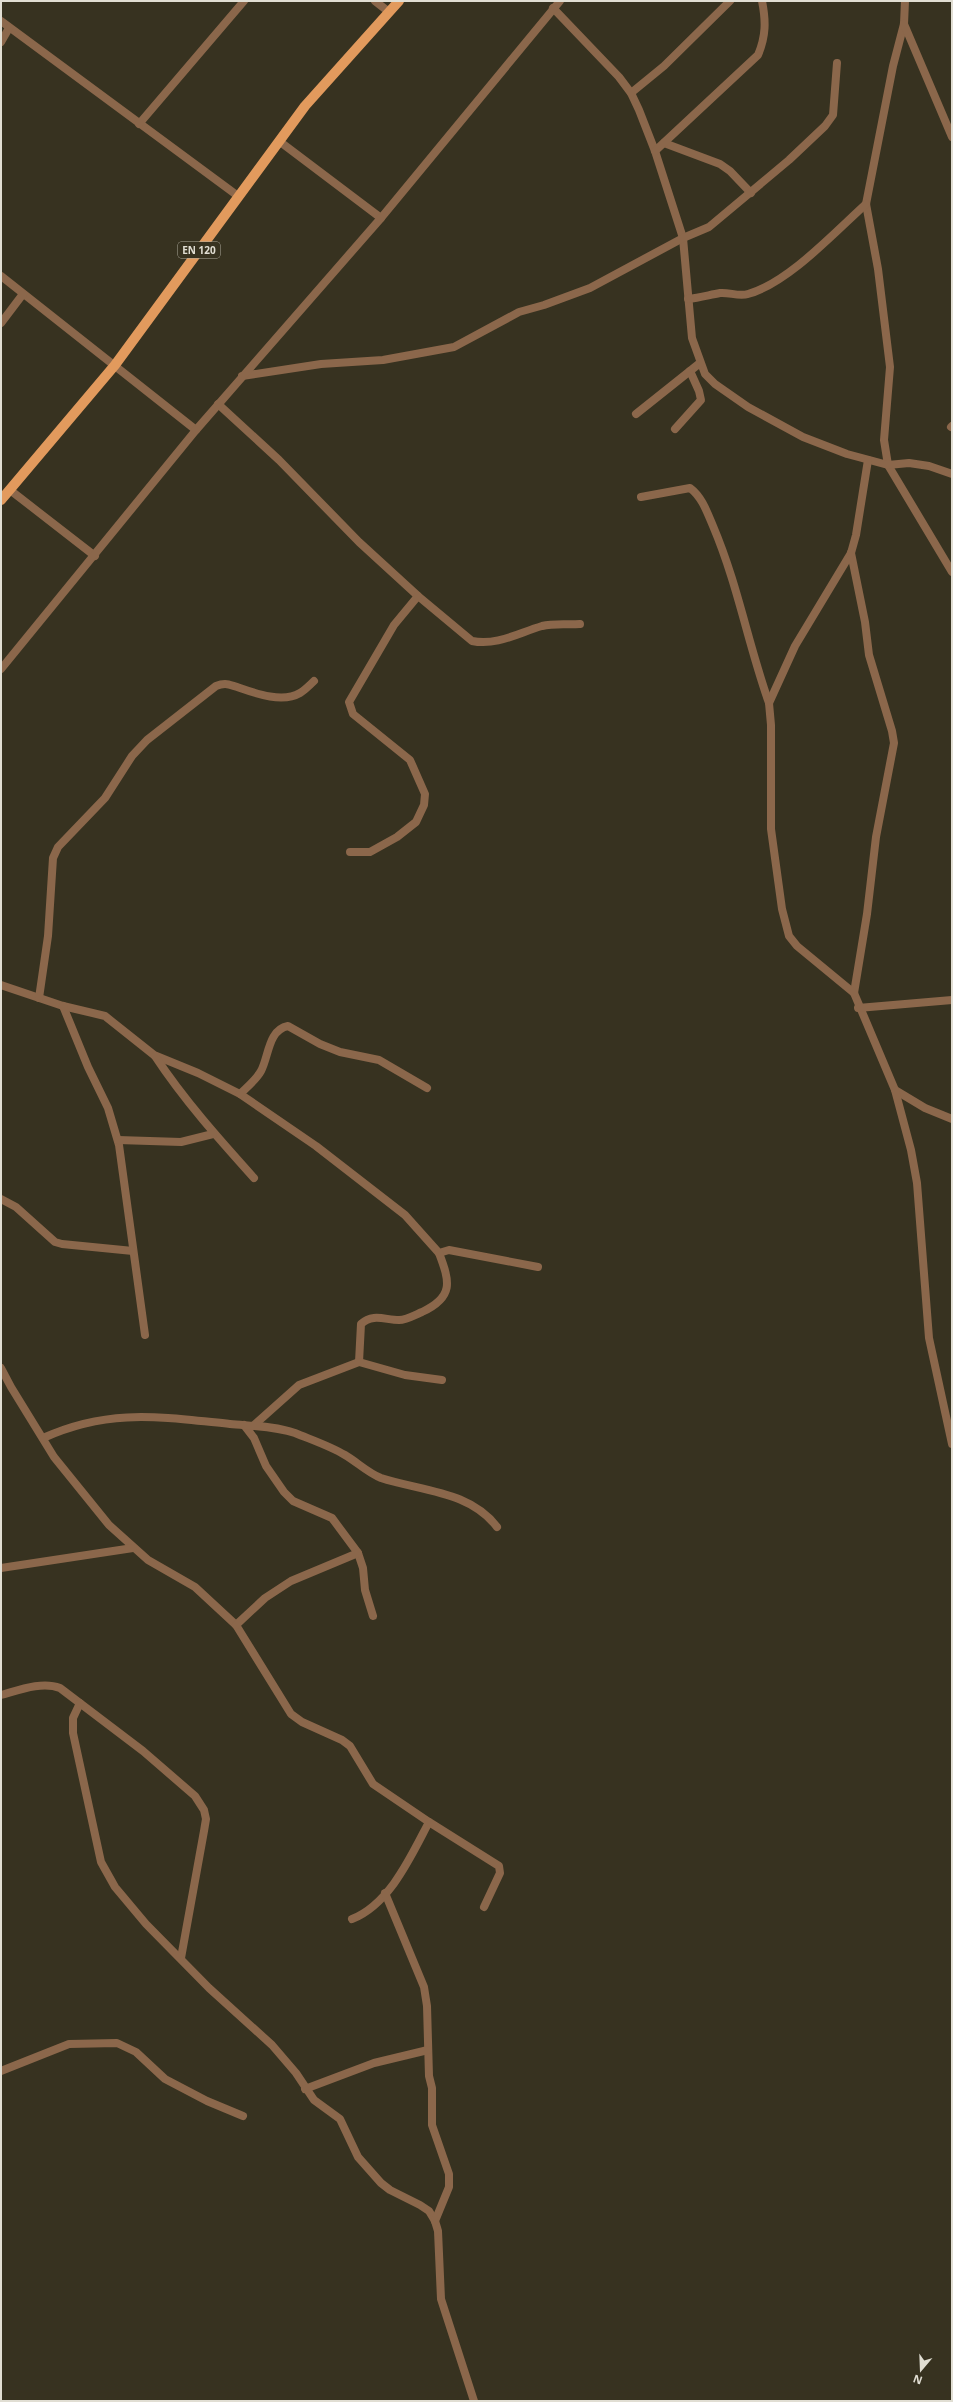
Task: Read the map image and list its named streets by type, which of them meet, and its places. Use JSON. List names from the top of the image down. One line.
{"streets":{"main road":["EN 120"]},"north":"bottom"}
